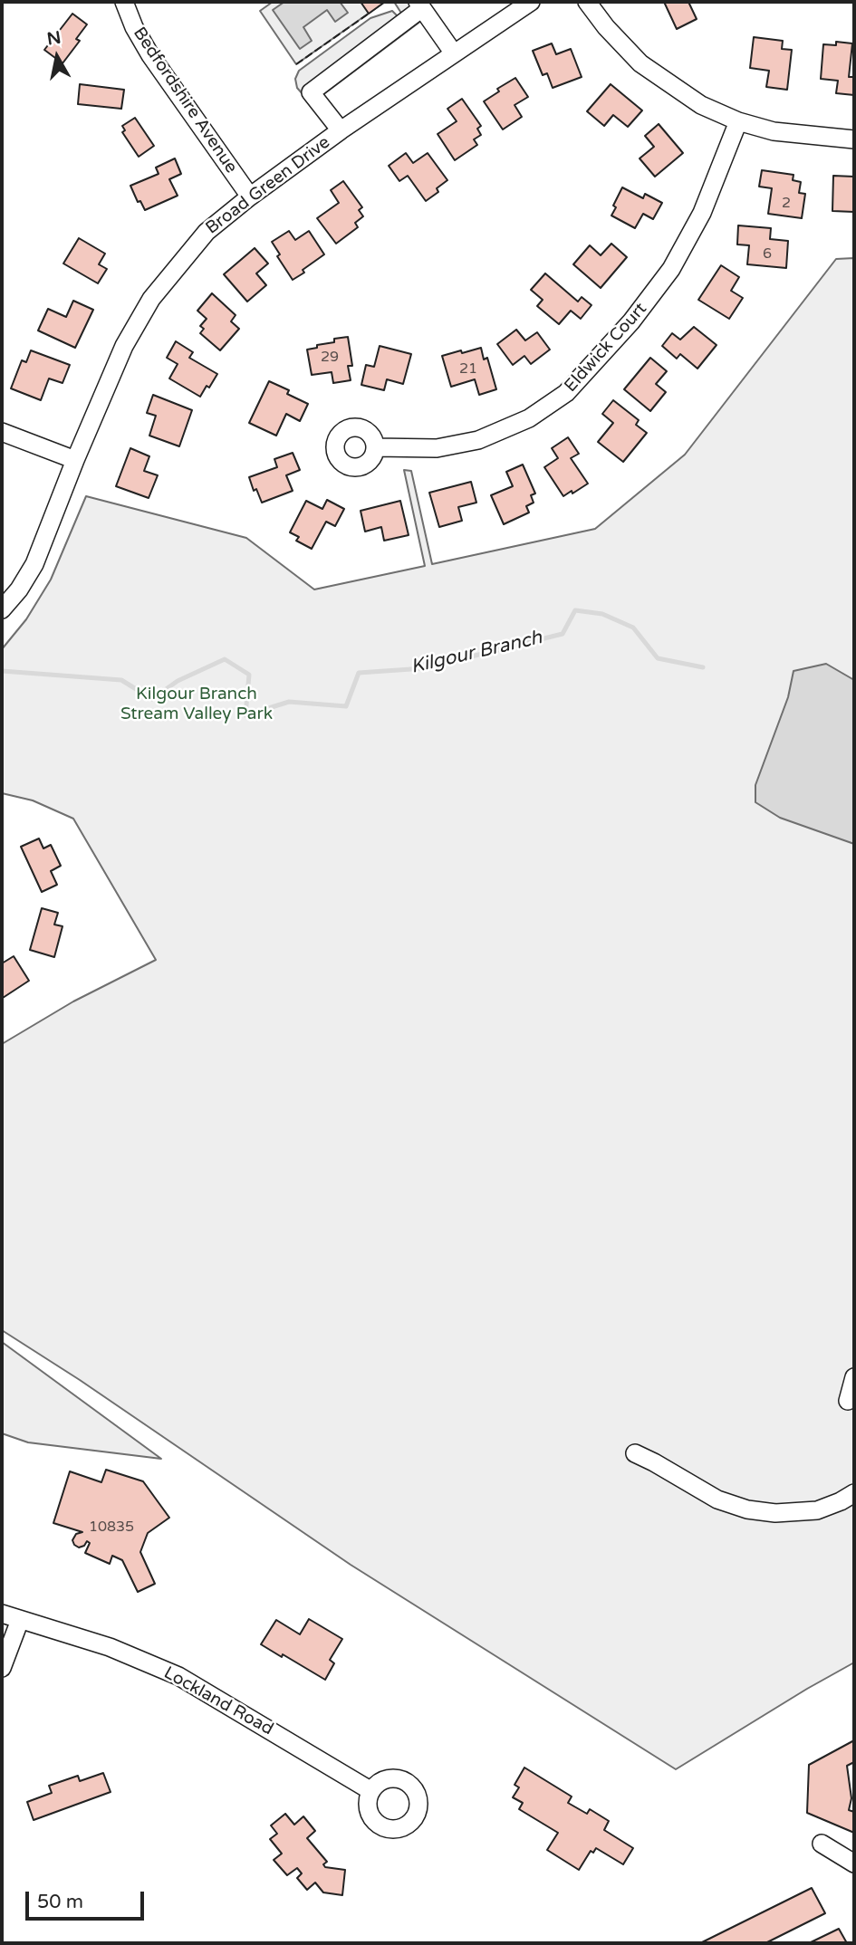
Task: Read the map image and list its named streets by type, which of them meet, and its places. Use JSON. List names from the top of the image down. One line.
{"streets":{"street":["Bedfordshire Avenue","Broad Green Drive","Eldwick Court","Lockland Road"]},"crossings":[["Bedfordshire Avenue","Broad Green Drive"]],"water":["Kilgour Branch"],"parks":["Kilgour Branch Stream Valley Park"],"house_numbers":["2","6","29","21","10835"],"scale_bar":"50 m","north":"top"}
